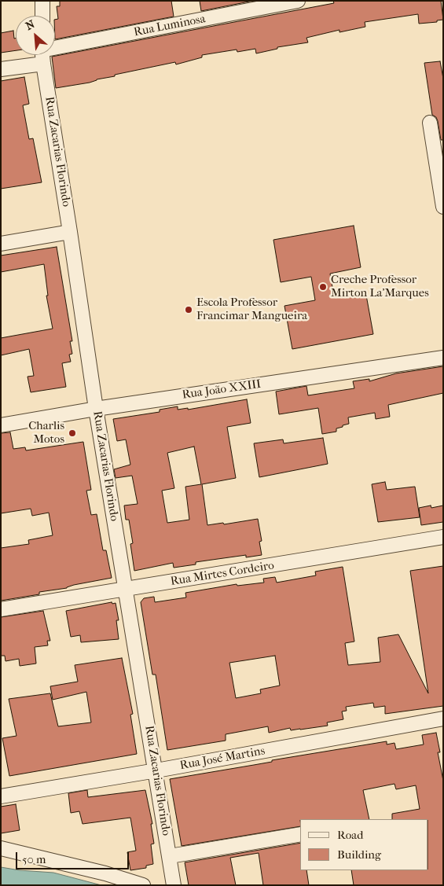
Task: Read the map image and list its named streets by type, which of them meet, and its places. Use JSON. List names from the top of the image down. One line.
{"streets":{"street":["Rua Luminosa","Rua Zacarias Florindo","Rua João XXIII","Rua Mirtes Cordeiro","Rua José Martins"]},"crossings":[["Rua Zacarias Florindo","Rua João XXIII"],["Rua Zacarias Florindo","Rua Mirtes Cordeiro"],["Rua Zacarias Florindo","Rua José Martins"]],"places":["Creche Professor Mirton La’Marques","Escola Professor Francimar Mangueira","Charlis Motos"],"legend":["Road","Building"],"scale_bar":"50 m","north":"top left"}
